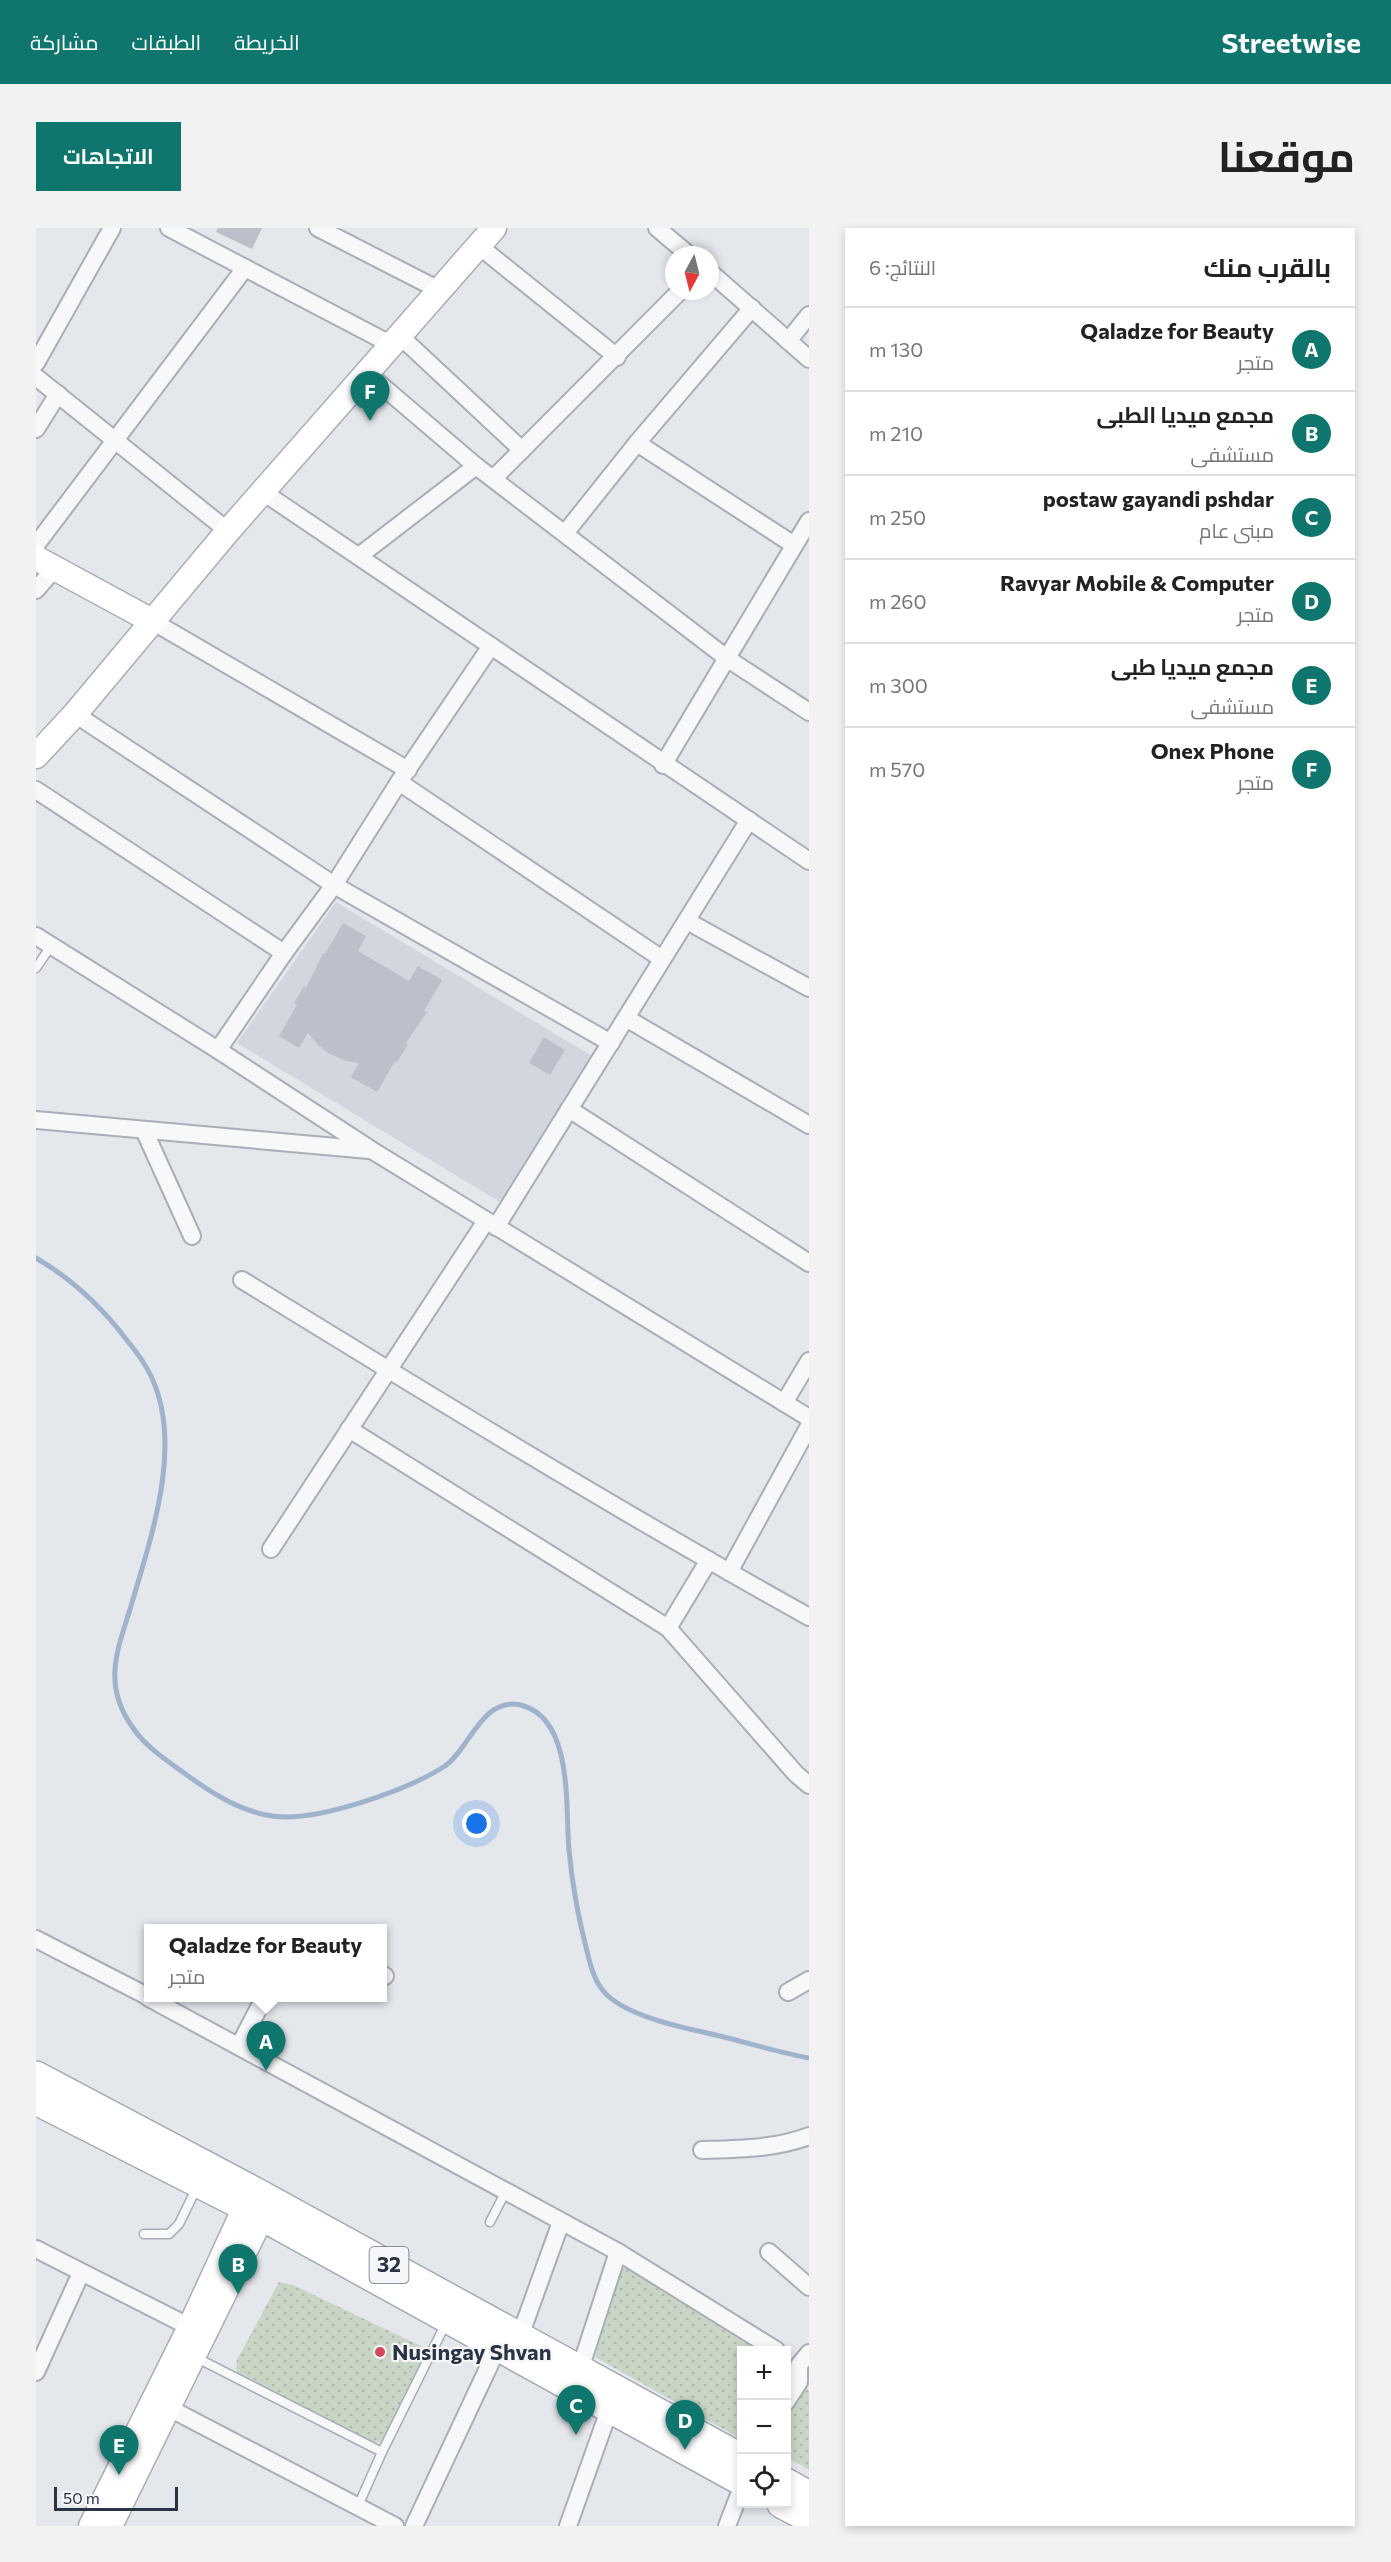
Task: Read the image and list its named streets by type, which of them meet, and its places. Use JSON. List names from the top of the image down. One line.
{"streets":{"main road":["32"]},"places":["Nusingay Shvan"],"scale_bar":"50 m","north":"bottom","page":{"header":"Streetwise","nav":["الخريطة","الطبقات","مشاركة"],"title":"موقعنا","buttons":"الاتجاهات","heading":["بالقرب منك","النتائج: 6"],"list":[{"mark":"A","name":"Qaladze for Beauty","note":"متجر","value":"130 m"},{"mark":"B","name":"مجمع میدیا الطبی","note":"مستشفى","value":"210 m"},{"mark":"C","name":"postaw gayandi pshdar","note":"مبنى عام","value":"250 m"},{"mark":"D","name":"Ravyar Mobile & Computer","note":"متجر","value":"260 m"},{"mark":"E","name":"مجمع میدیا طبی","note":"مستشفى","value":"300 m"},{"mark":"F","name":"Onex Phone","note":"متجر","value":"570 m"}],"pins":["F","A","B","C","D","E"],"popup":["Qaladze for Beauty","متجر"],"map_buttons":["+","−"],"scale":"50 m"}}
